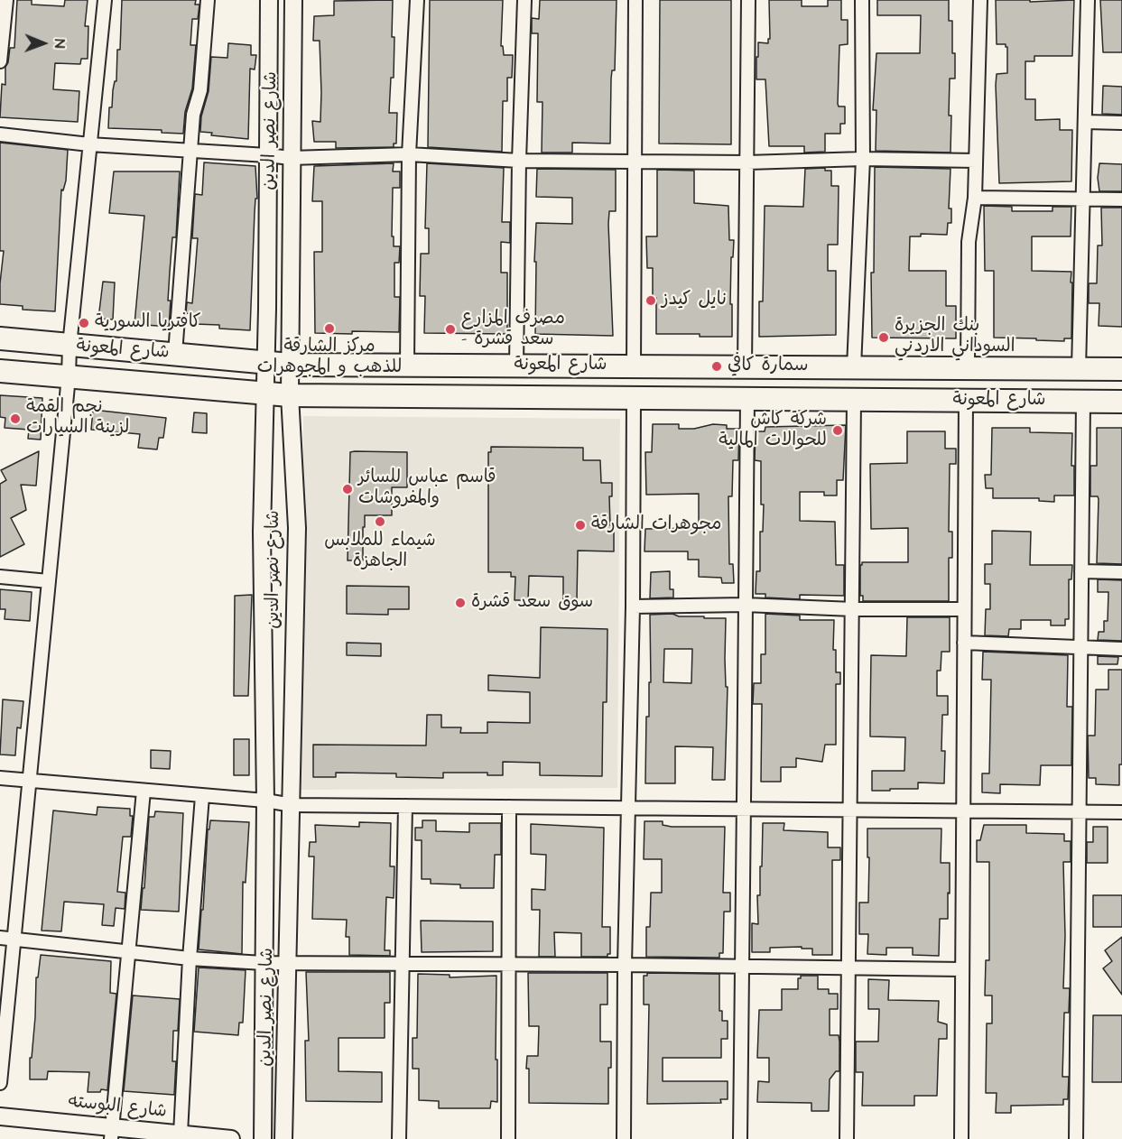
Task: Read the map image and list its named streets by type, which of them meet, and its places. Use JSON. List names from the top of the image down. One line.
{"streets":{"highway":["شارع المعونة"],"street":["شارع نصر الدين","شارع البوسته"]},"crossings":[["شارع نصر الدين","شارع المعونة"]],"places":["نايل كيدز","كافتريا السورية","مركز الشارقة للذهب و المجوهرات","مصرف المزارع - سعد قشرة","بنك الجزيرة السوداني الاردني","سمارة كافي","نجم القمة لزينة السيارات","شركة كاش للحوالات المالية","قاسم عباس للسائر والمفروشات","شيماء للملابس الجاهزة","مجوهرات الشارقة","سوق سعد قشرة"],"north":"right"}
